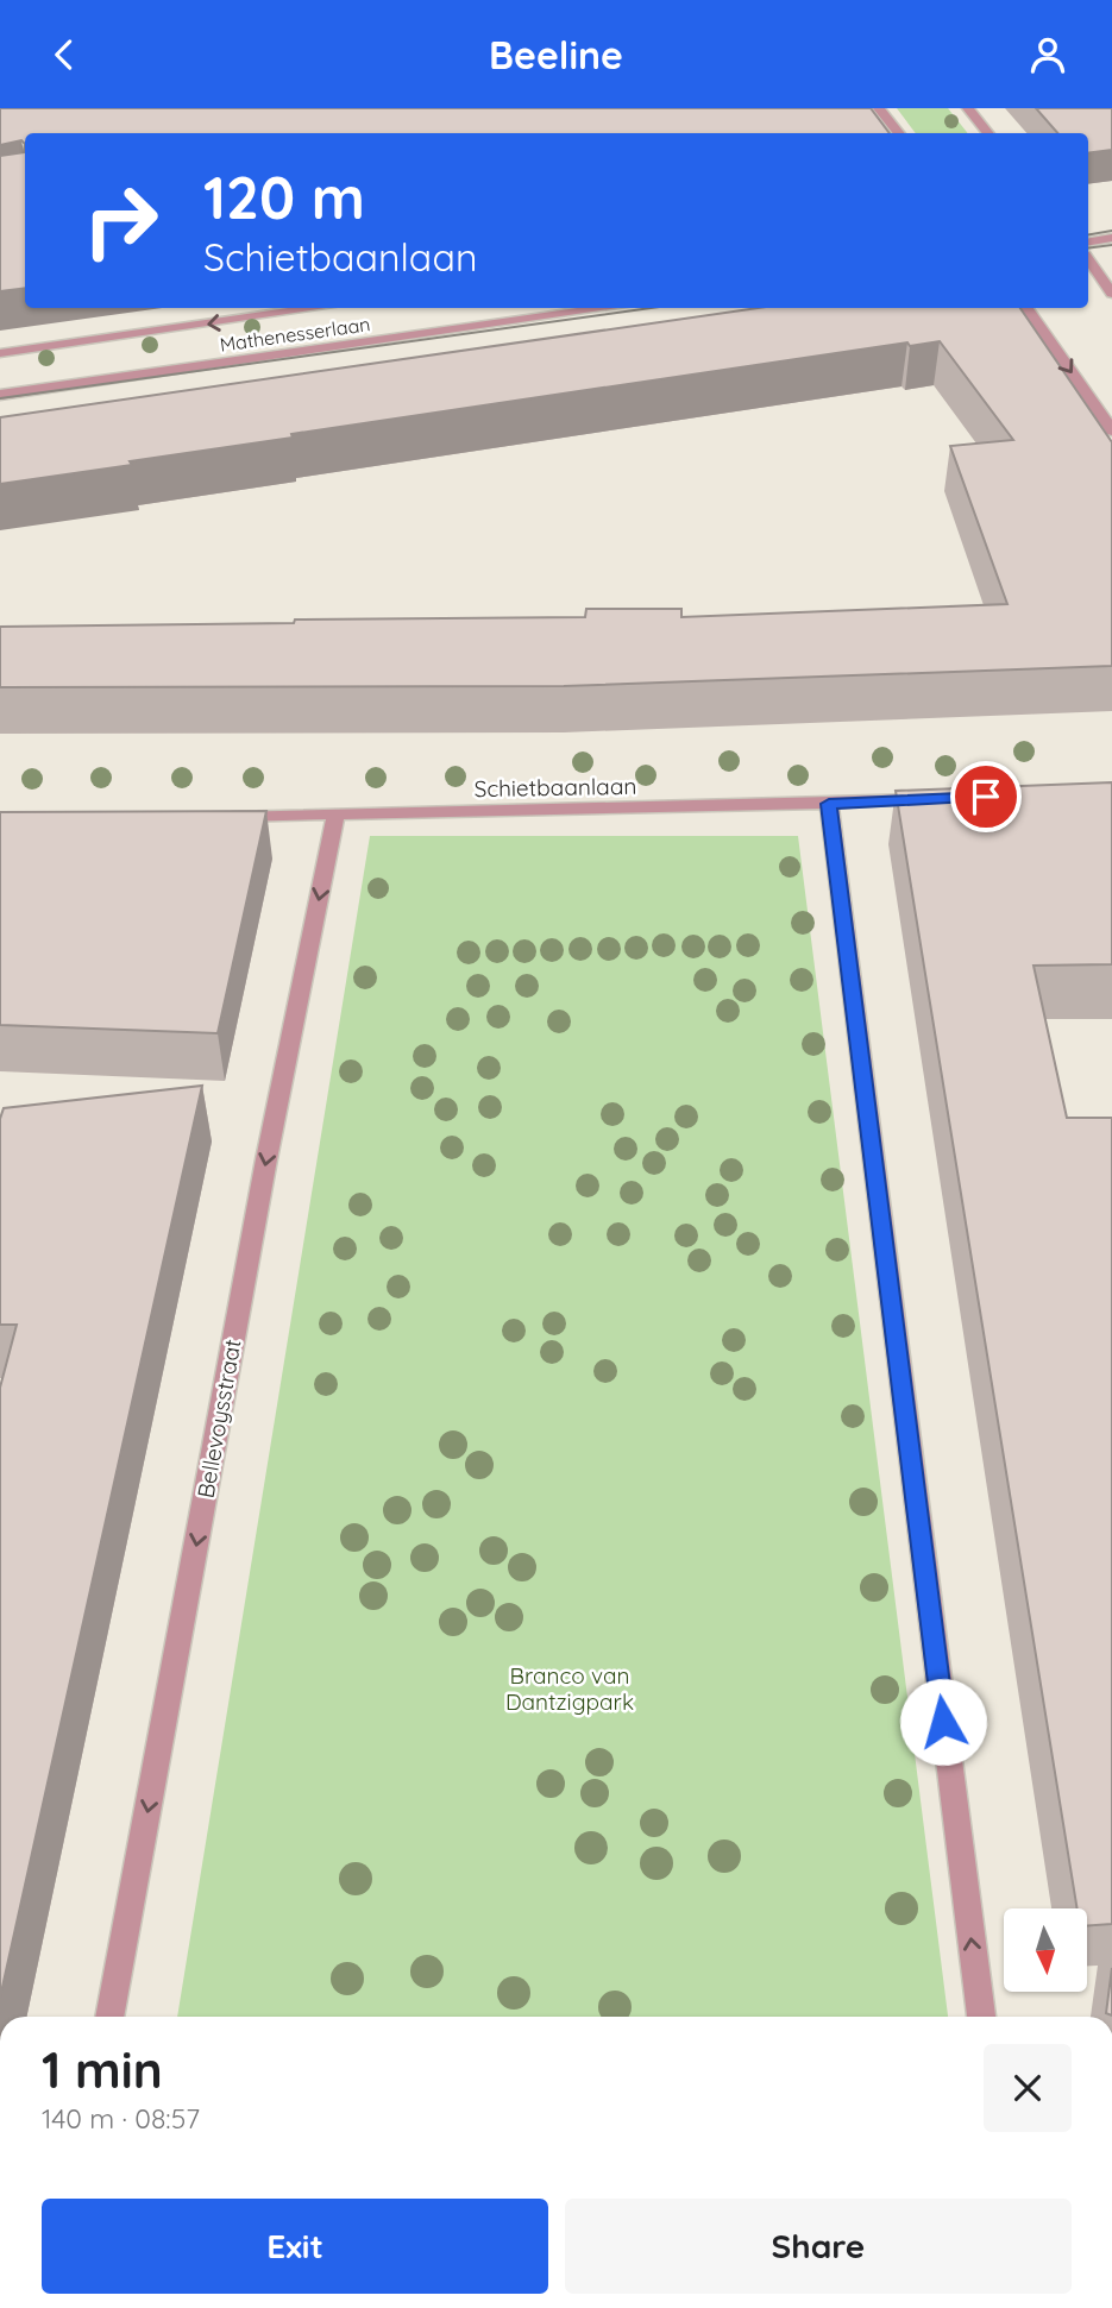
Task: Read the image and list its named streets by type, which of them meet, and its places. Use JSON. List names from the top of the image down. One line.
{"streets":{"street":["Mathenesserlaan","Schietbaanlaan","Bellevoysstraat"]},"crossings":[["Schietbaanlaan","Bellevoysstraat"]],"one_way":["Bellevoysstraat"],"parks":["Branco van Dantzigpark"],"north":"bottom","page":{"header":"Beeline","turn":["120 m","Schietbaanlaan"],"heading":["1 min","140 m · 08:57"],"buttons":["Exit","Share"]}}
